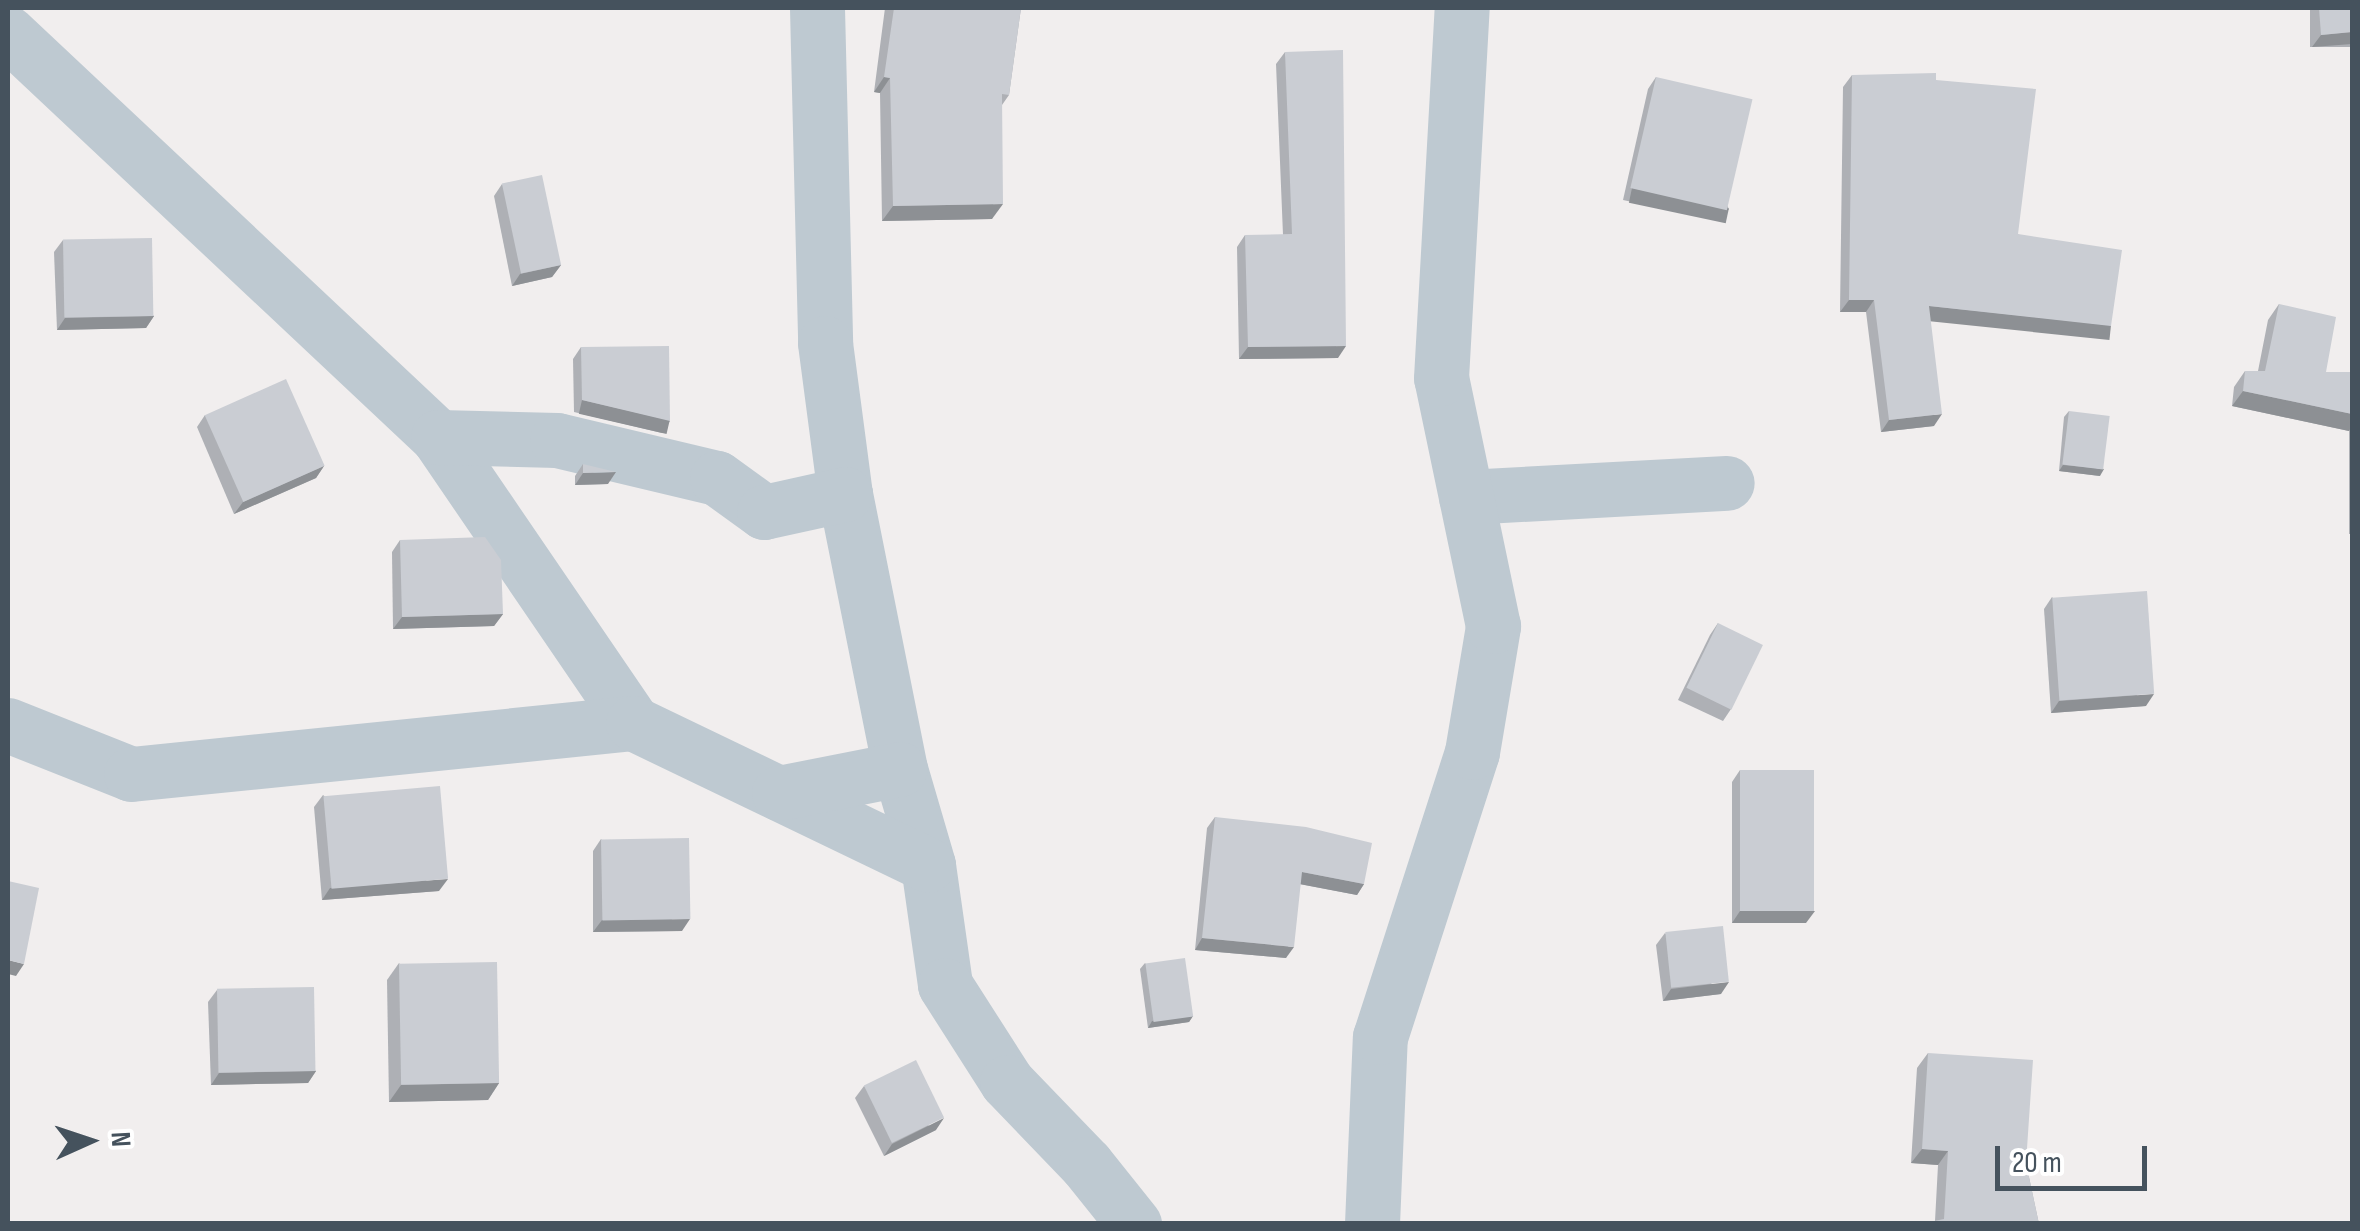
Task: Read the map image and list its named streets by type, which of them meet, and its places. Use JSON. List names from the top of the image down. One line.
{"scale_bar":"20 m","north":"right"}
